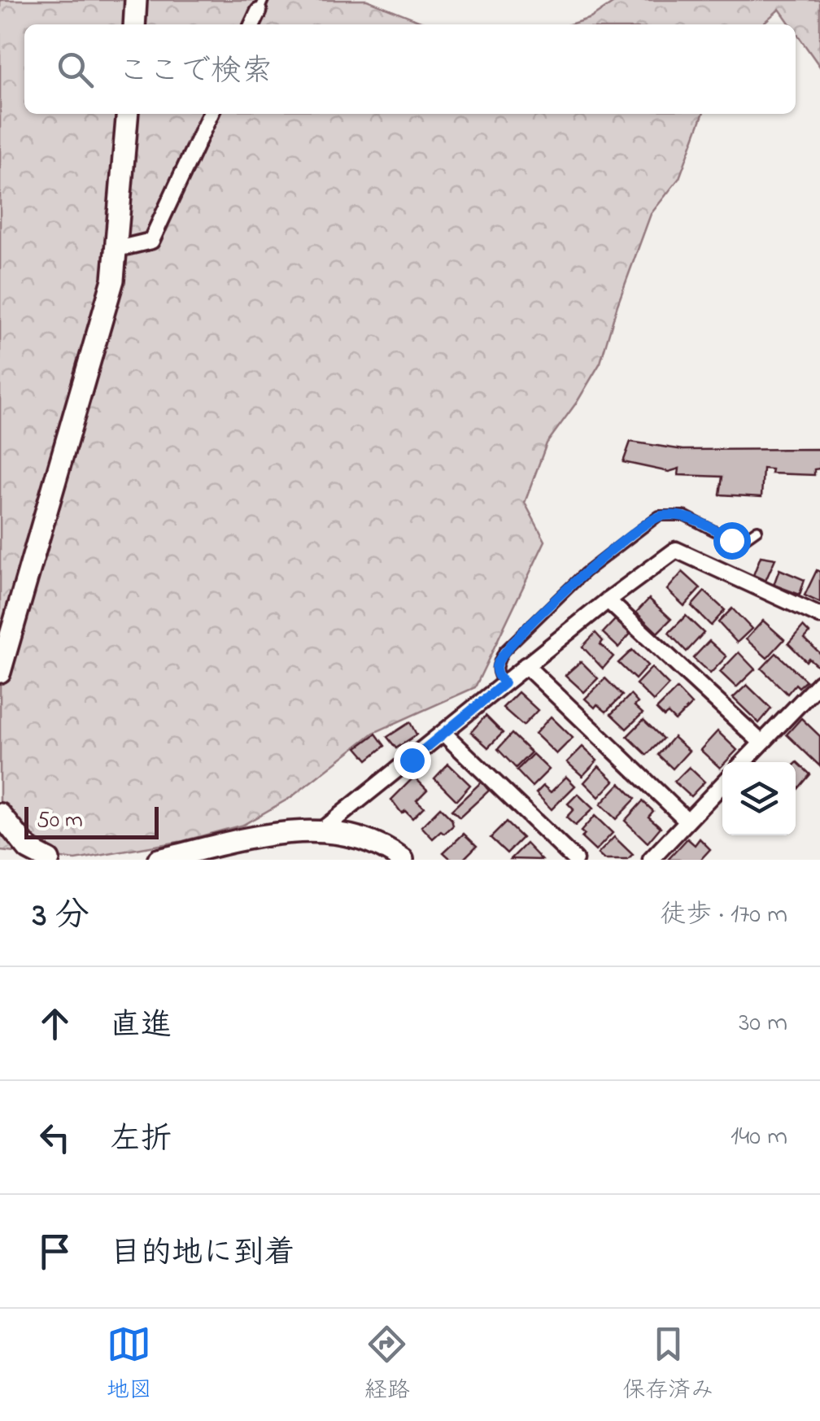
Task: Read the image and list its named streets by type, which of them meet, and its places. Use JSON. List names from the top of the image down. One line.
{"scale_bar":"50 m","page":{"search":"ここで検索","scale":"50 m","heading":["3 分","徒歩 · 170 m"],"list":[["直進","30 m"],["左折","140 m"],"目的地に到着"],"nav":["地図","経路","保存済み"]}}
